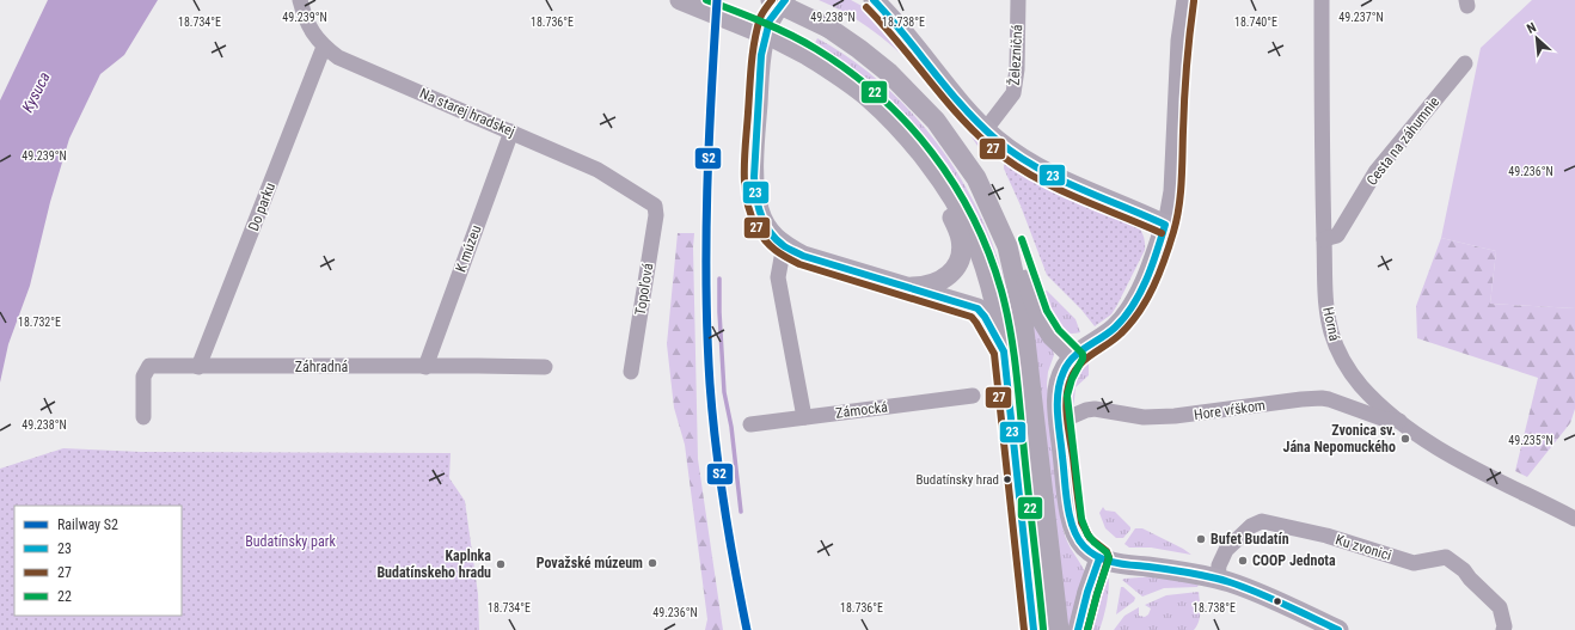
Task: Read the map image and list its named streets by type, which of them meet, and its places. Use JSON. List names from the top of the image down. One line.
{"streets":{"street":["Železničná","Na starej hradskej","Cesta na záhumnie","Do parku","K múzeu","Topoľová","Horná","Záhradná","Zámocká","Hore vŕškom","Ku zvonici"]},"crossings":[["Na starej hradskej","Do parku"],["Na starej hradskej","K múzeu"],["Na starej hradskej","Topoľová"],["Cesta na záhumnie","Horná"],["Do parku","Záhradná"],["K múzeu","Záhradná"],["Horná","Hore vŕškom"]],"water":["Kysuca"],"parks":["Budatínsky park"],"places":["Zvonica sv. Jána Nepomuckého","Budatínsky hrad","Bufet Budatín","COOP Jednota","Považské múzeum","Kaplnka Budatínskeho hradu"],"lines":["rail line S2","transit line 23","transit line 27","transit line 22"],"legend":["Railway S2","23","27","22"],"north":"top left","coordinates":["49.238°N","49.237°N","49.239°N","18.734°E","18.736°E","18.738°E","18.740°E","49.236°N","18.732°E","49.235°N"]}
